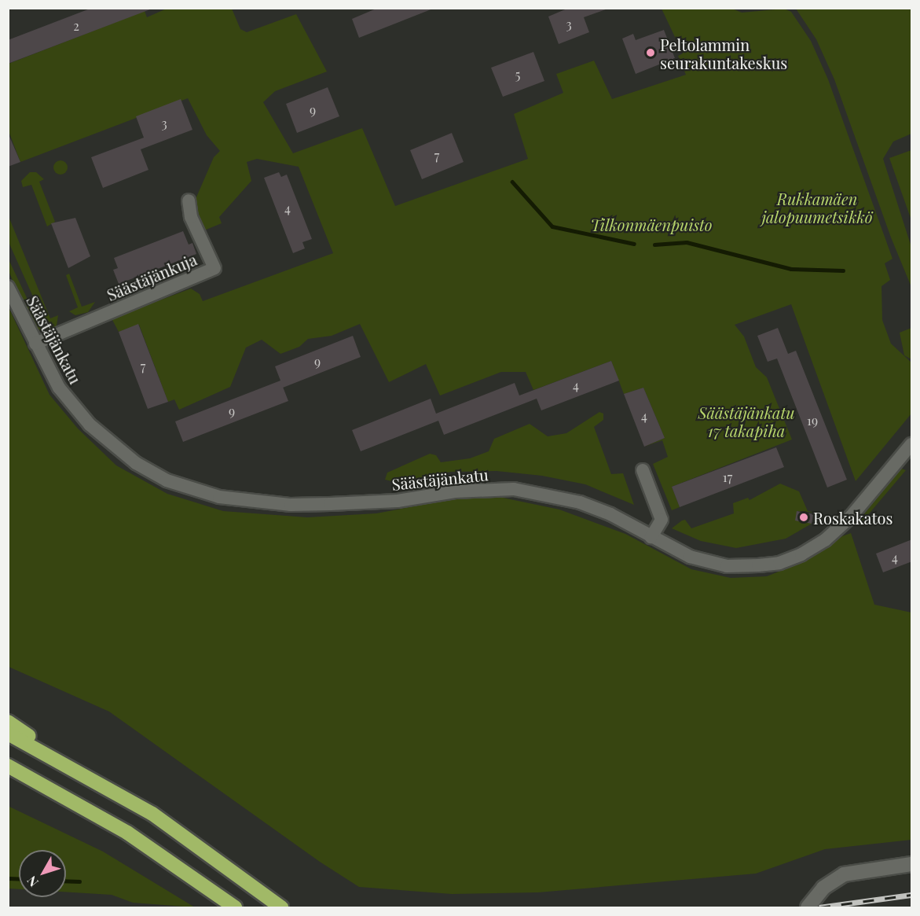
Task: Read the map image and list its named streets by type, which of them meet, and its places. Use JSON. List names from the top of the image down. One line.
{"streets":{"street":["Säästäjänkuja","Säästäjänkatu"]},"crossings":[["Säästäjänkuja","Säästäjänkatu"]],"parks":["Rukkamäen jalopuumetsikkö","Tilkonmäenpuisto","Säästäjänkatu 17 takapiha"],"places":["Peltolammin seurakuntakeskus","Roskakatos"],"house_numbers":["3","2","5","9","3","7","4","9","7","4","9","4","19","17","4"],"north":"bottom left"}
